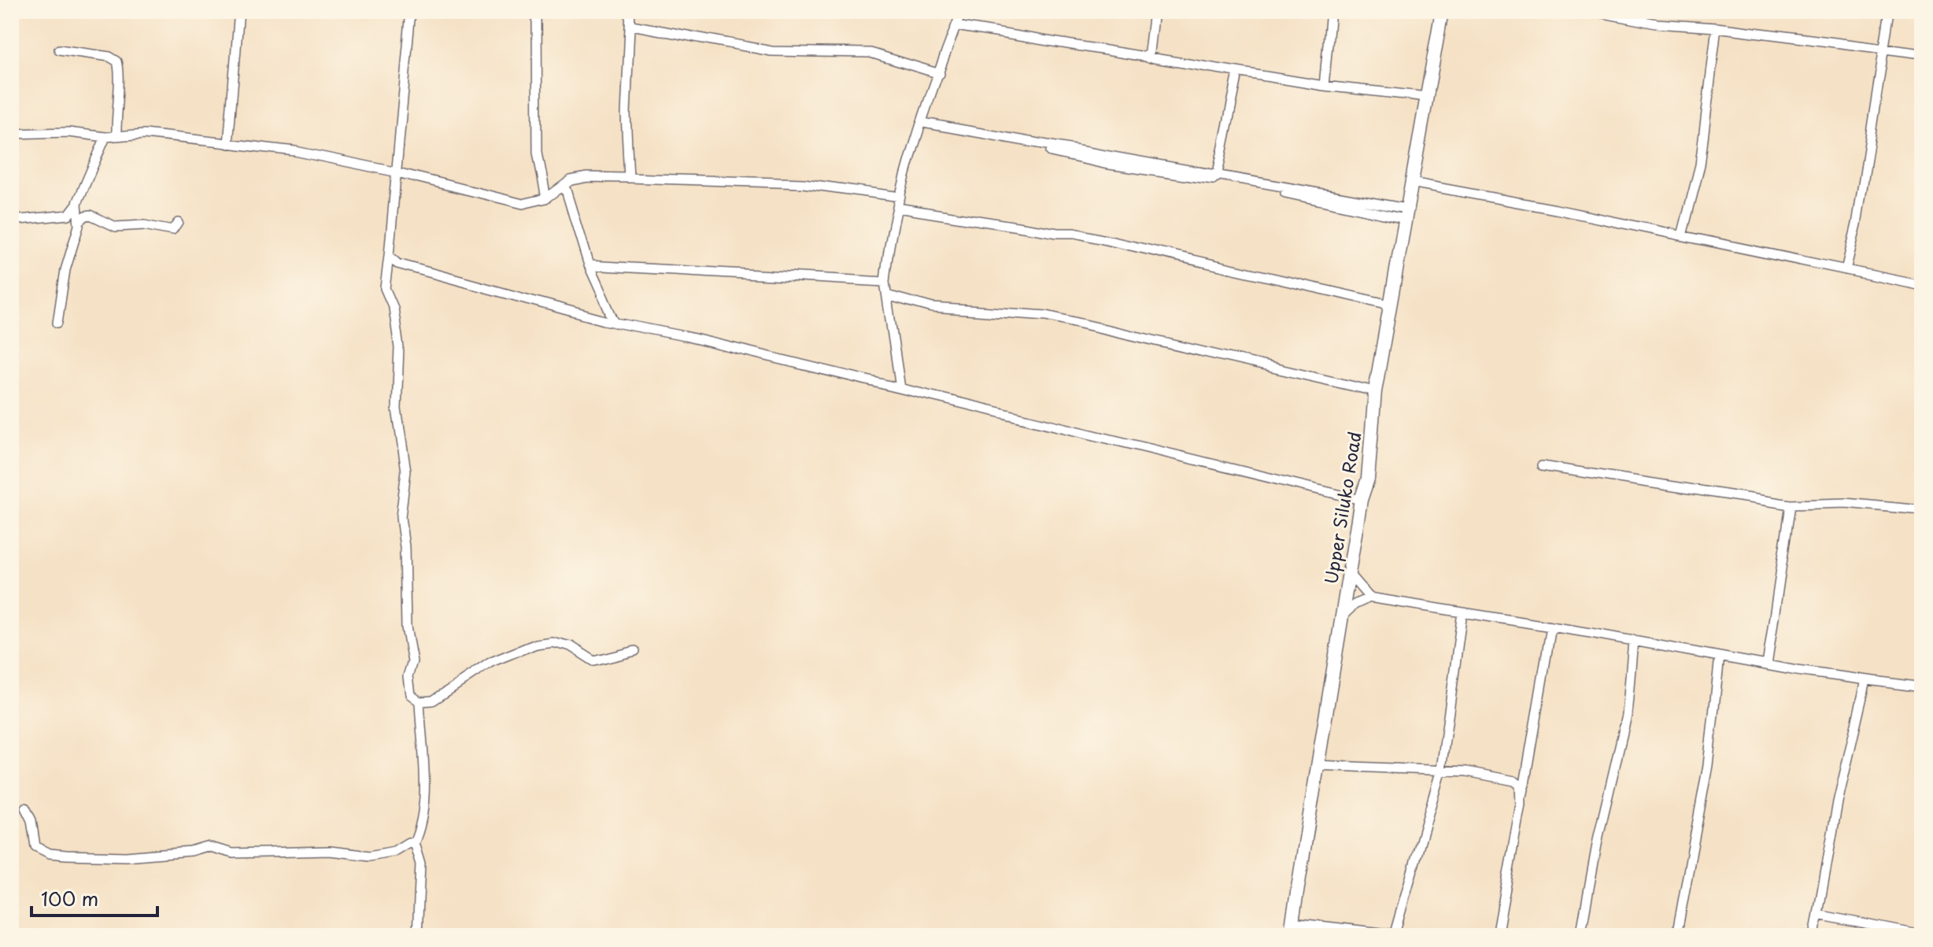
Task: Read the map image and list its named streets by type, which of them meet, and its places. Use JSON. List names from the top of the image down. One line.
{"streets":{"main road":["Upper Siluko Road"]},"scale_bar":"100 m"}
